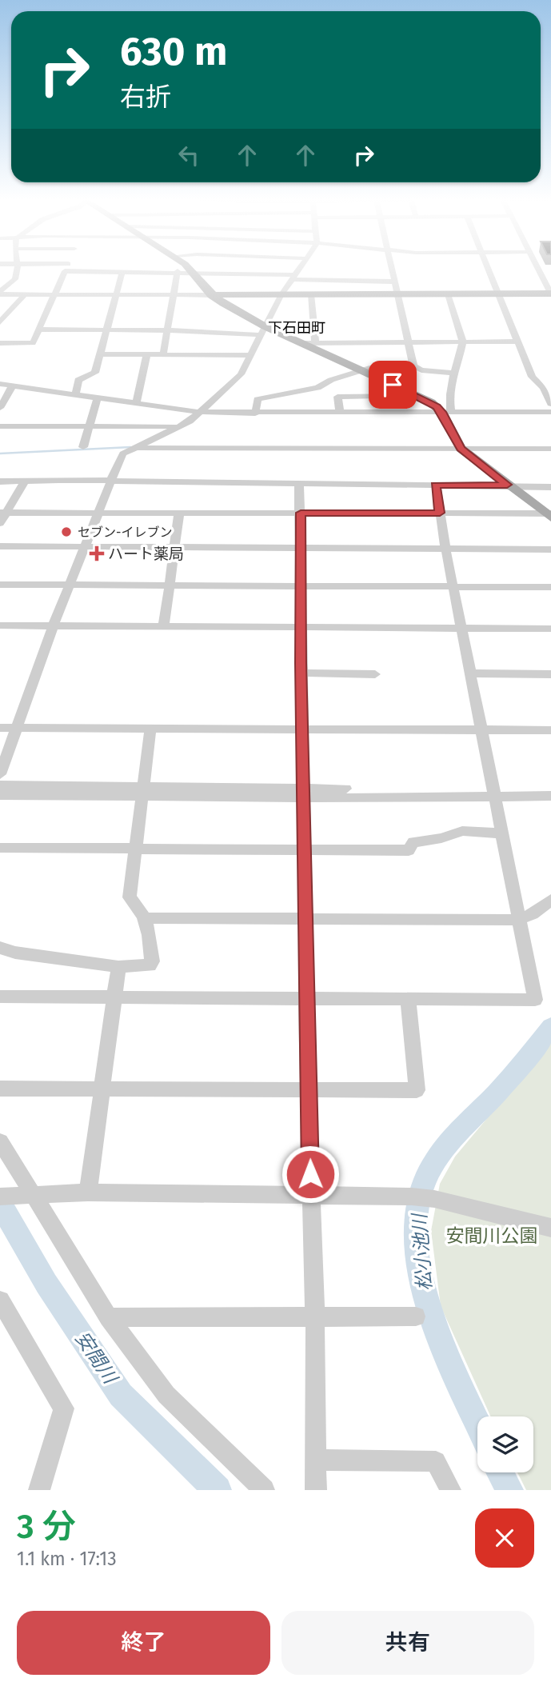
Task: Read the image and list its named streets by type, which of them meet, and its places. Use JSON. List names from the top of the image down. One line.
{"districts":["下石田町"],"water":["松小池川","安間川"],"parks":["安間川公園"],"places":{"other":["セブン-イレブン"],"health":["ハート薬局"]},"page":{"turn":["630 m","右折"],"heading":["3 分","1.1 km · 17:13"],"buttons":["終了","共有"]}}
